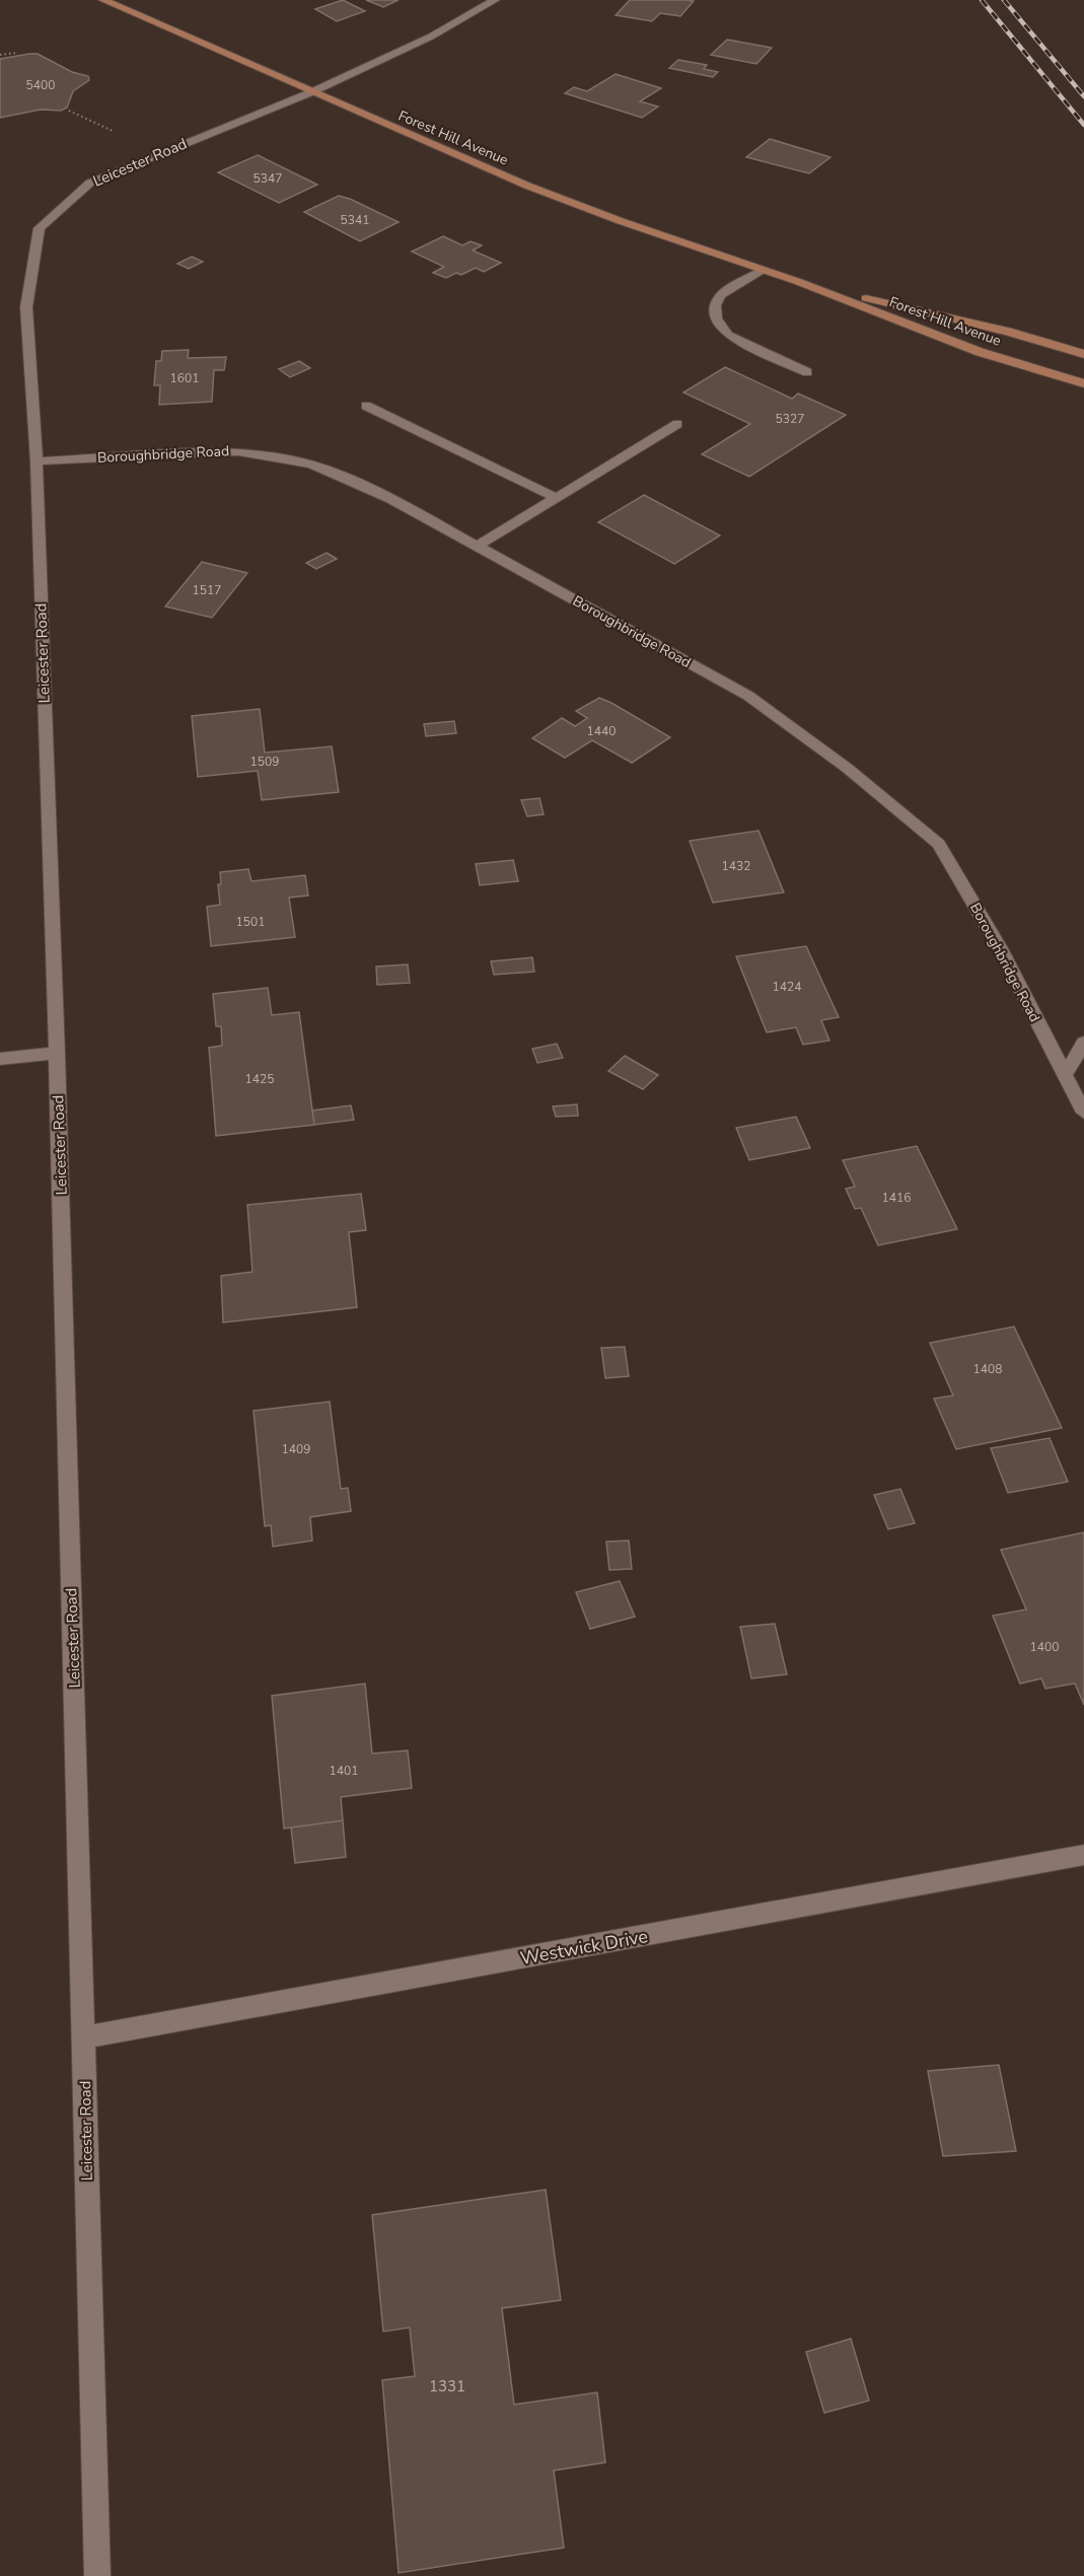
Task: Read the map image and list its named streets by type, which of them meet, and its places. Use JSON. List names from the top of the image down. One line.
{"streets":{"main road":["Forest Hill Avenue"],"street":["Leicester Road","Boroughbridge Road","Westwick Drive"]},"crossings":[["Forest Hill Avenue","Leicester Road"],["Leicester Road","Boroughbridge Road"],["Leicester Road","Westwick Drive"]],"house_numbers":["5400","5347","5341","1601","5327","1517","1440","1509","1432","1501","1424","1425","1416","1408","1409","1400","1401","1331"]}
